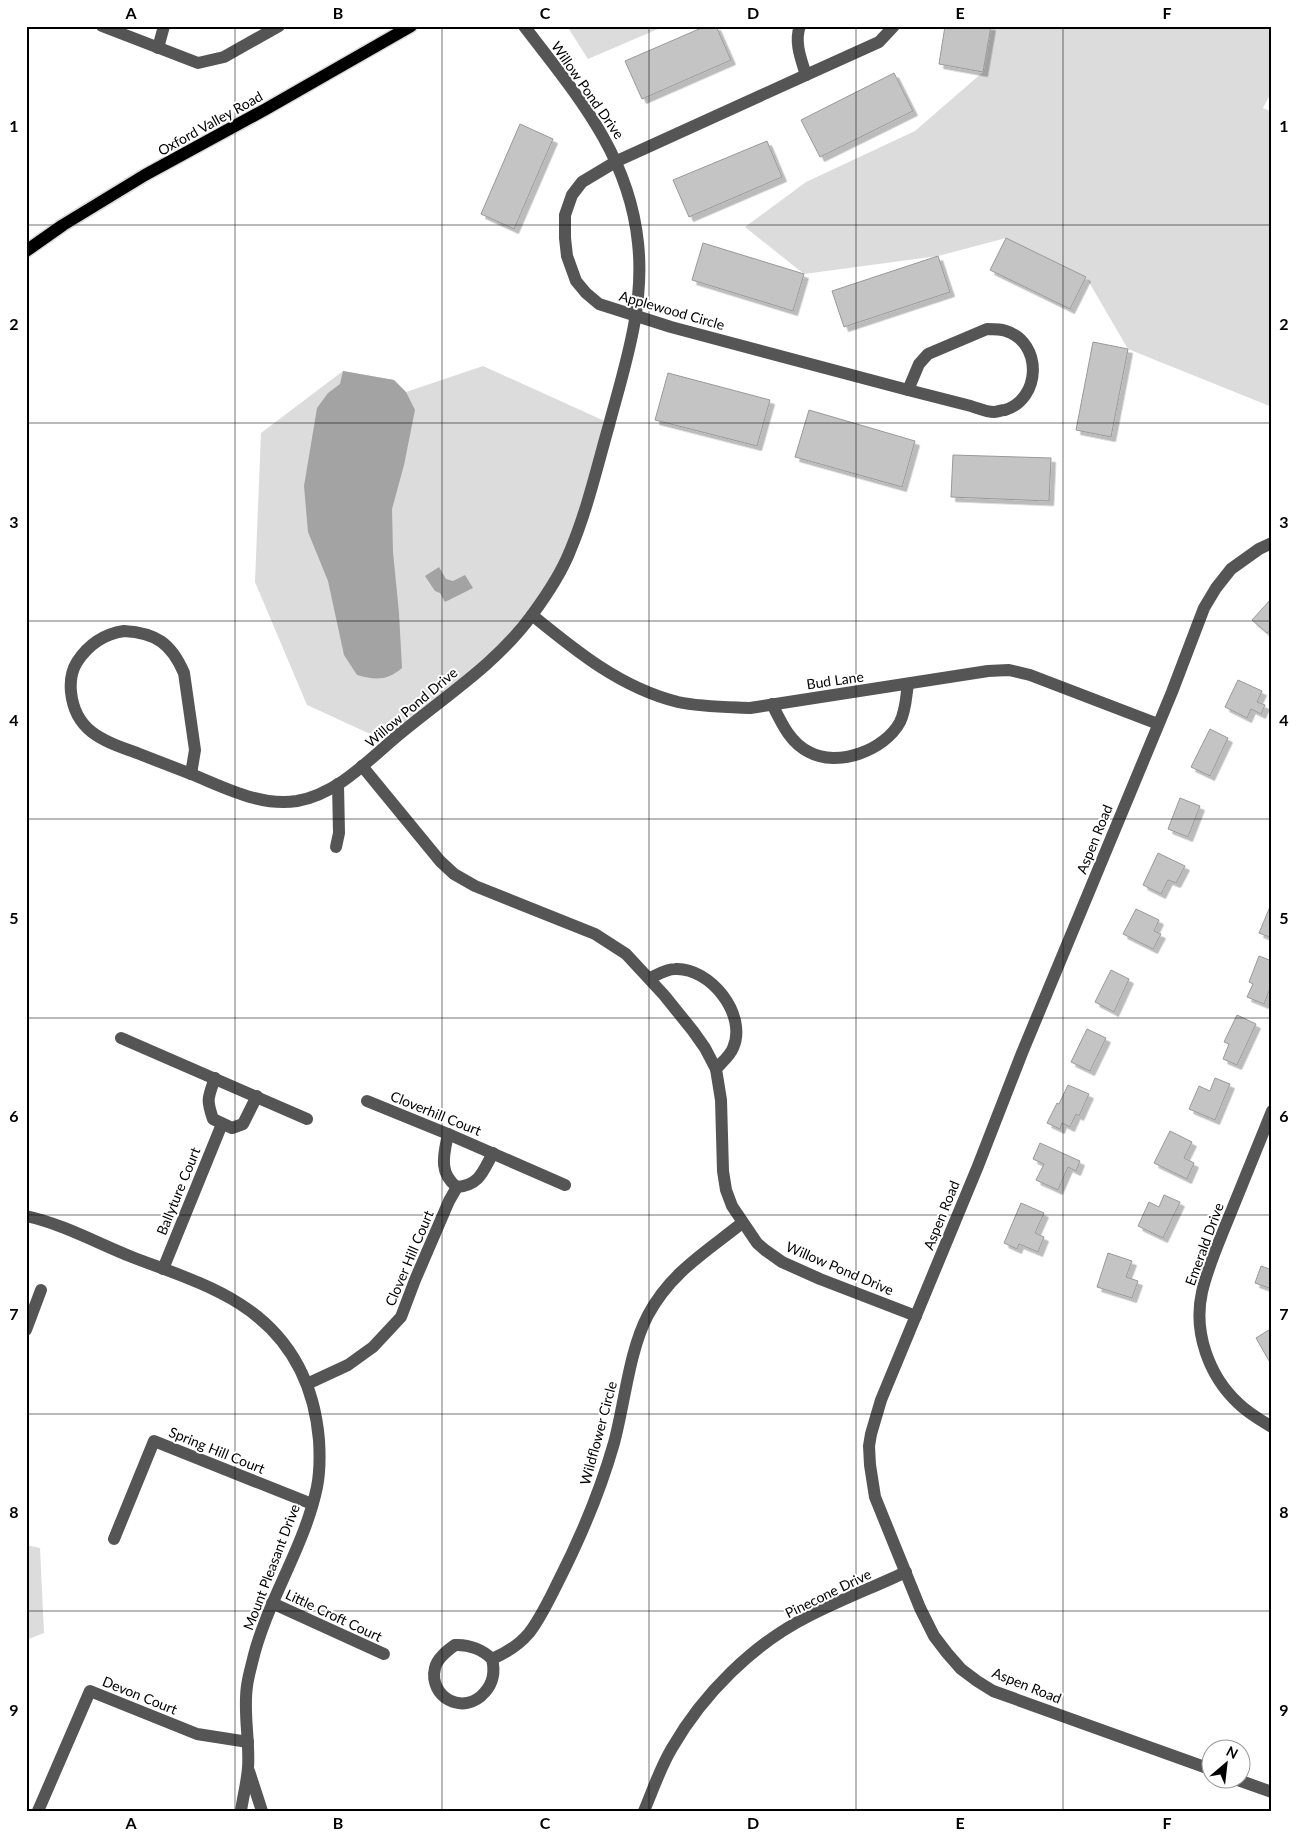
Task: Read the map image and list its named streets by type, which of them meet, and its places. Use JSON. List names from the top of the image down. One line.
{"streets":{"main road":["Oxford Valley Road"],"street":["Willow Pond Drive","Applewood Circle","Bud Lane","Aspen Road","Cloverhill Court","Ballyture Court","Emerald Drive","Clover Hill Court","Wildflower Circle","Spring Hill Court","Mount Pleasant Drive","Pinecone Drive","Little Croft Court","Devon Court"]},"crossings":[["Willow Pond Drive","Applewood Circle"],["Willow Pond Drive","Bud Lane"],["Willow Pond Drive","Aspen Road"],["Willow Pond Drive","Wildflower Circle"],["Bud Lane","Aspen Road"],["Aspen Road","Pinecone Drive"],["Ballyture Court","Mount Pleasant Drive"],["Clover Hill Court","Mount Pleasant Drive"],["Spring Hill Court","Mount Pleasant Drive"],["Mount Pleasant Drive","Little Croft Court"],["Mount Pleasant Drive","Devon Court"]],"north":"top right","grid":{"columns":["A","B","C","D","E","F"],"rows":["1","2","3","4","5","6","7","8","9"]}}
